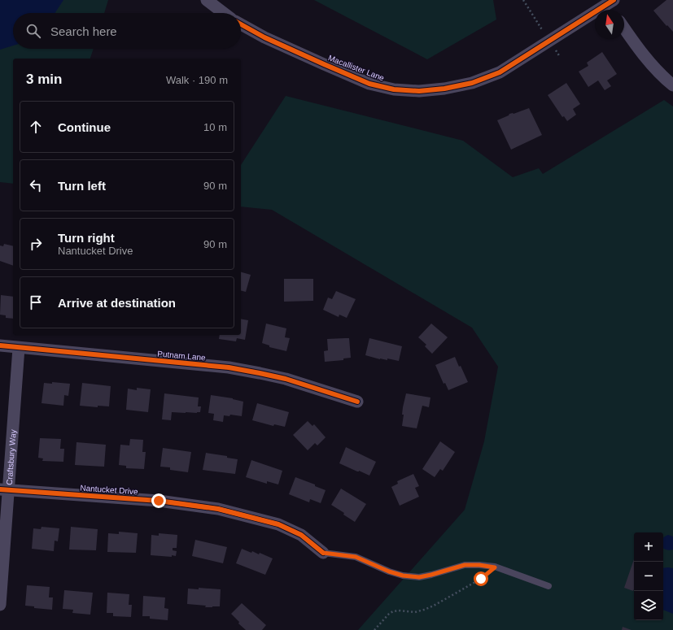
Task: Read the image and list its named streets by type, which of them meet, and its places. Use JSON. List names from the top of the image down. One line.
{"streets":{"street":["Macallister Lane","Putnam Lane","Craftsbury Way","Nantucket Drive"]},"crossings":[["Putnam Lane","Craftsbury Way"],["Craftsbury Way","Nantucket Drive"]],"north":"top","page":{"search":"Search here","heading":["3 min","Walk · 190 m"],"list":[["Continue","10 m"],["Turn left","90 m"],["Turn right","Nantucket Drive","90 m"],"Arrive at destination"],"map_buttons":["+","−"]}}
